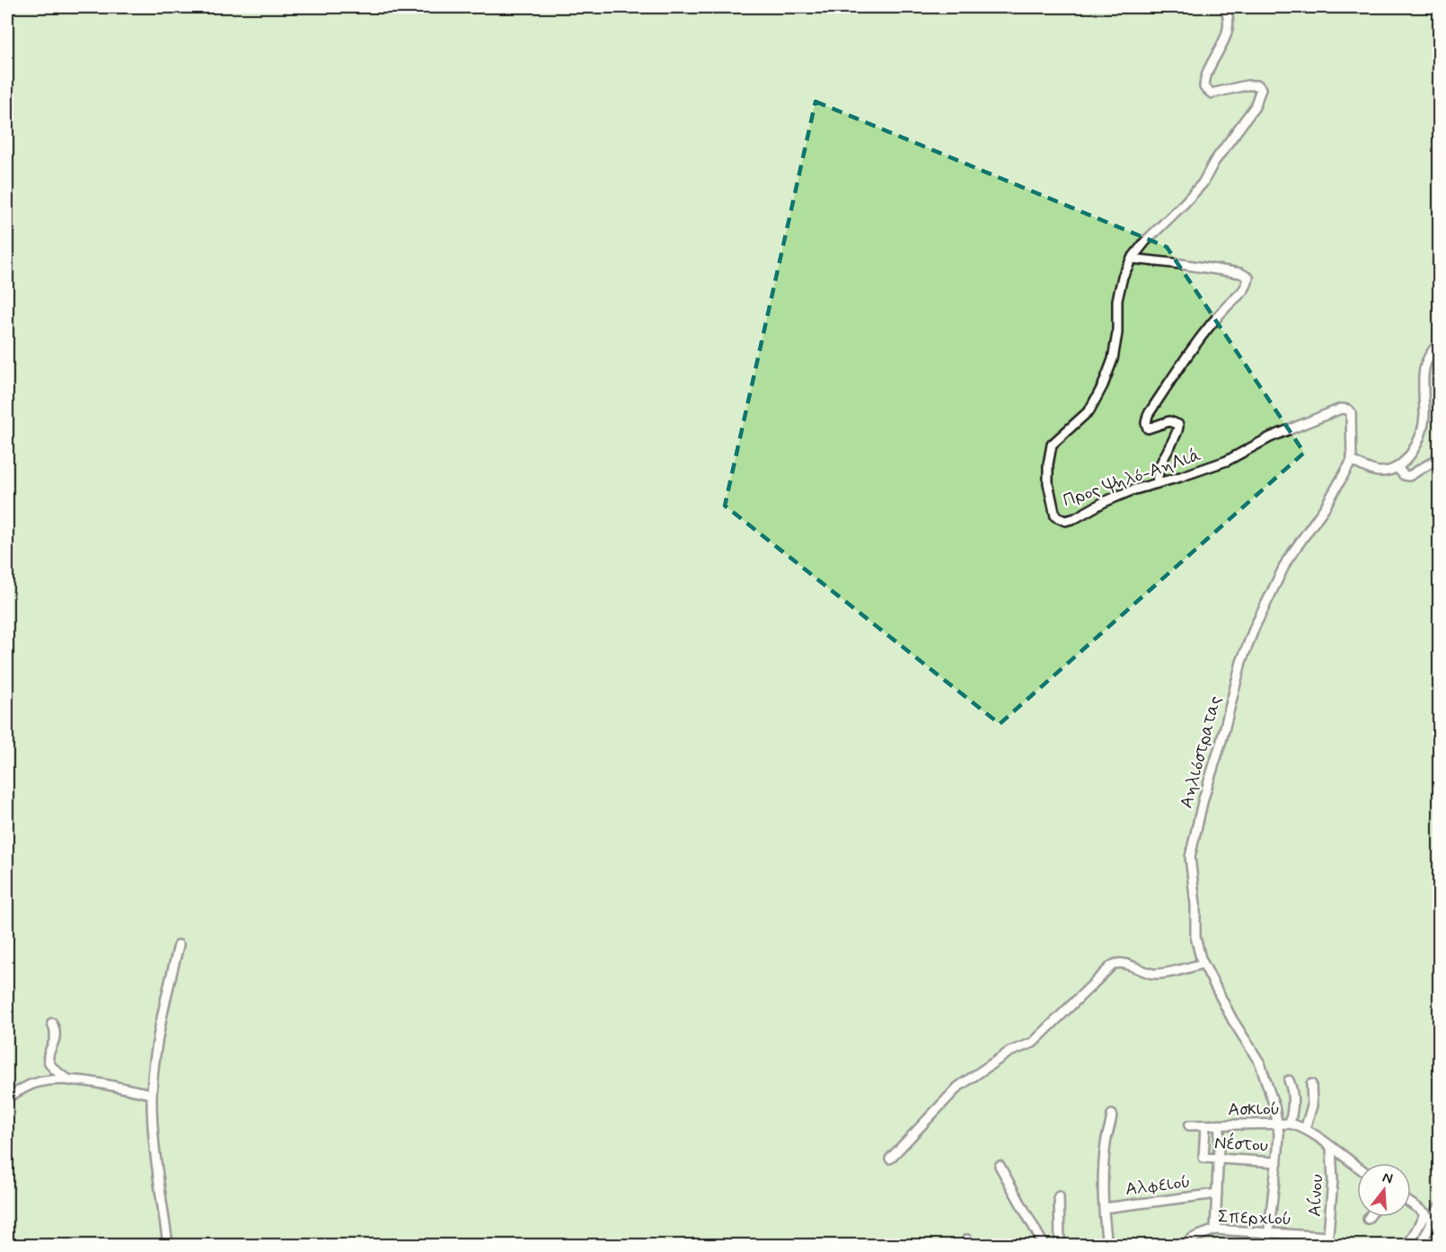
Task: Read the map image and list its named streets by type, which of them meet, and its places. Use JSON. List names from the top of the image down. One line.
{"streets":{"street":["Προς Ψηλό-ΑηΛιά","Αηλιόστρατας","Ασκιού","Νέστου","Αλφειού","Αίνου","Σπερχιού"]},"crossings":[["Προς Ψηλό-ΑηΛιά","Αηλιόστρατας"],["Αηλιόστρατας","Ασκιού"],["Αηλιόστρατας","Νέστου"],["Αηλιόστρατας","Σπερχιού"],["Ασκιού","Νέστου"],["Ασκιού","Αίνου"],["Αίνου","Σπερχιού"]],"north":"top"}
